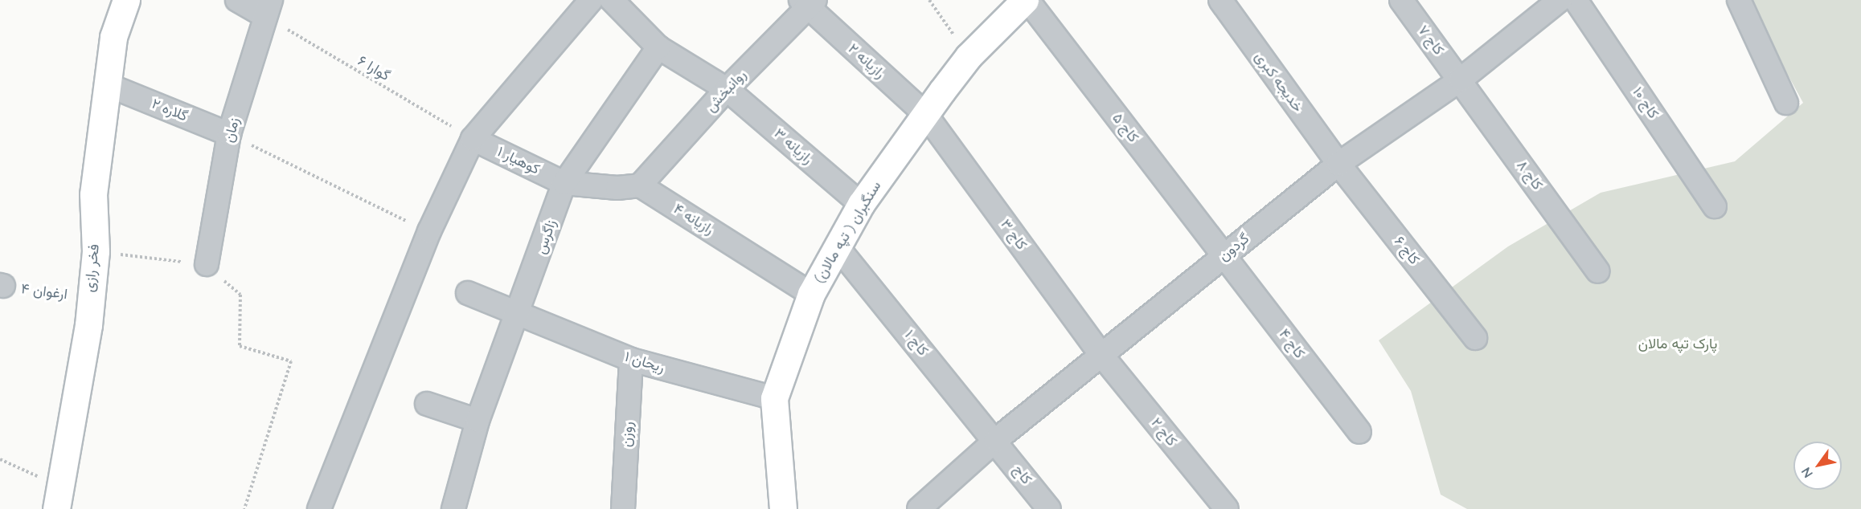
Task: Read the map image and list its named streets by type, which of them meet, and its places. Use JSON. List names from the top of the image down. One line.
{"streets":{"main road":["سنگبران ( تپه مالان)","فخر رازی"],"street":["کاج ۷","رازیانه ۲","خدیجه کبری","روانبخش","کاج ۱۰","گلاره ۲","کاج ۵","زمان","رازیانه ۳","کوهیار ۱","کاج ۸","رازیانه ۴","کاج ۳","زاگرس","گردون","کاج ۶","کاج ۱","کاج ۴","ریحان ۱","کاج ۲","روزن","کاج"],"path":["گوارا ۶","ارغوان ۴"]},"crossings":[["کاج ۷","کاج ۸"],["کاج ۷","گردون"],["رازیانه ۲","روانبخش"],["رازیانه ۲","سنگبران ( تپه مالان)"],["رازیانه ۲","کاج ۳"],["گوارا ۶","زمان"],["گوارا ۶","کوهیار ۱"],["خدیجه کبری","گردون"],["خدیجه کبری","کاج ۶"],["روانبخش","رازیانه ۳"],["روانبخش","رازیانه ۴"],["گلاره ۲","زمان"],["گلاره ۲","فخر رازی"],["کاج ۵","سنگبران ( تپه مالان)"],["کاج ۵","گردون"],["کاج ۵","کاج ۴"],["رازیانه ۳","سنگبران ( تپه مالان)"],["رازیانه ۳","زاگرس"],["کوهیار ۱","زاگرس"],["کاج ۸","گردون"],["رازیانه ۴","سنگبران ( تپه مالان)"],["سنگبران ( تپه مالان)","کاج ۳"],["سنگبران ( تپه مالان)","کاج ۱"],["سنگبران ( تپه مالان)","ریحان ۱"],["کاج ۳","گردون"],["کاج ۳","کاج ۲"],["زاگرس","ریحان ۱"],["گردون","کاج ۶"],["گردون","کاج ۱"],["گردون","کاج ۴"],["گردون","کاج ۲"],["گردون","کاج"],["فخر رازی","ارغوان ۴"],["کاج ۱","کاج"],["ریحان ۱","روزن"]],"parks":["پارک تپه مالان"],"north":"bottom left"}
